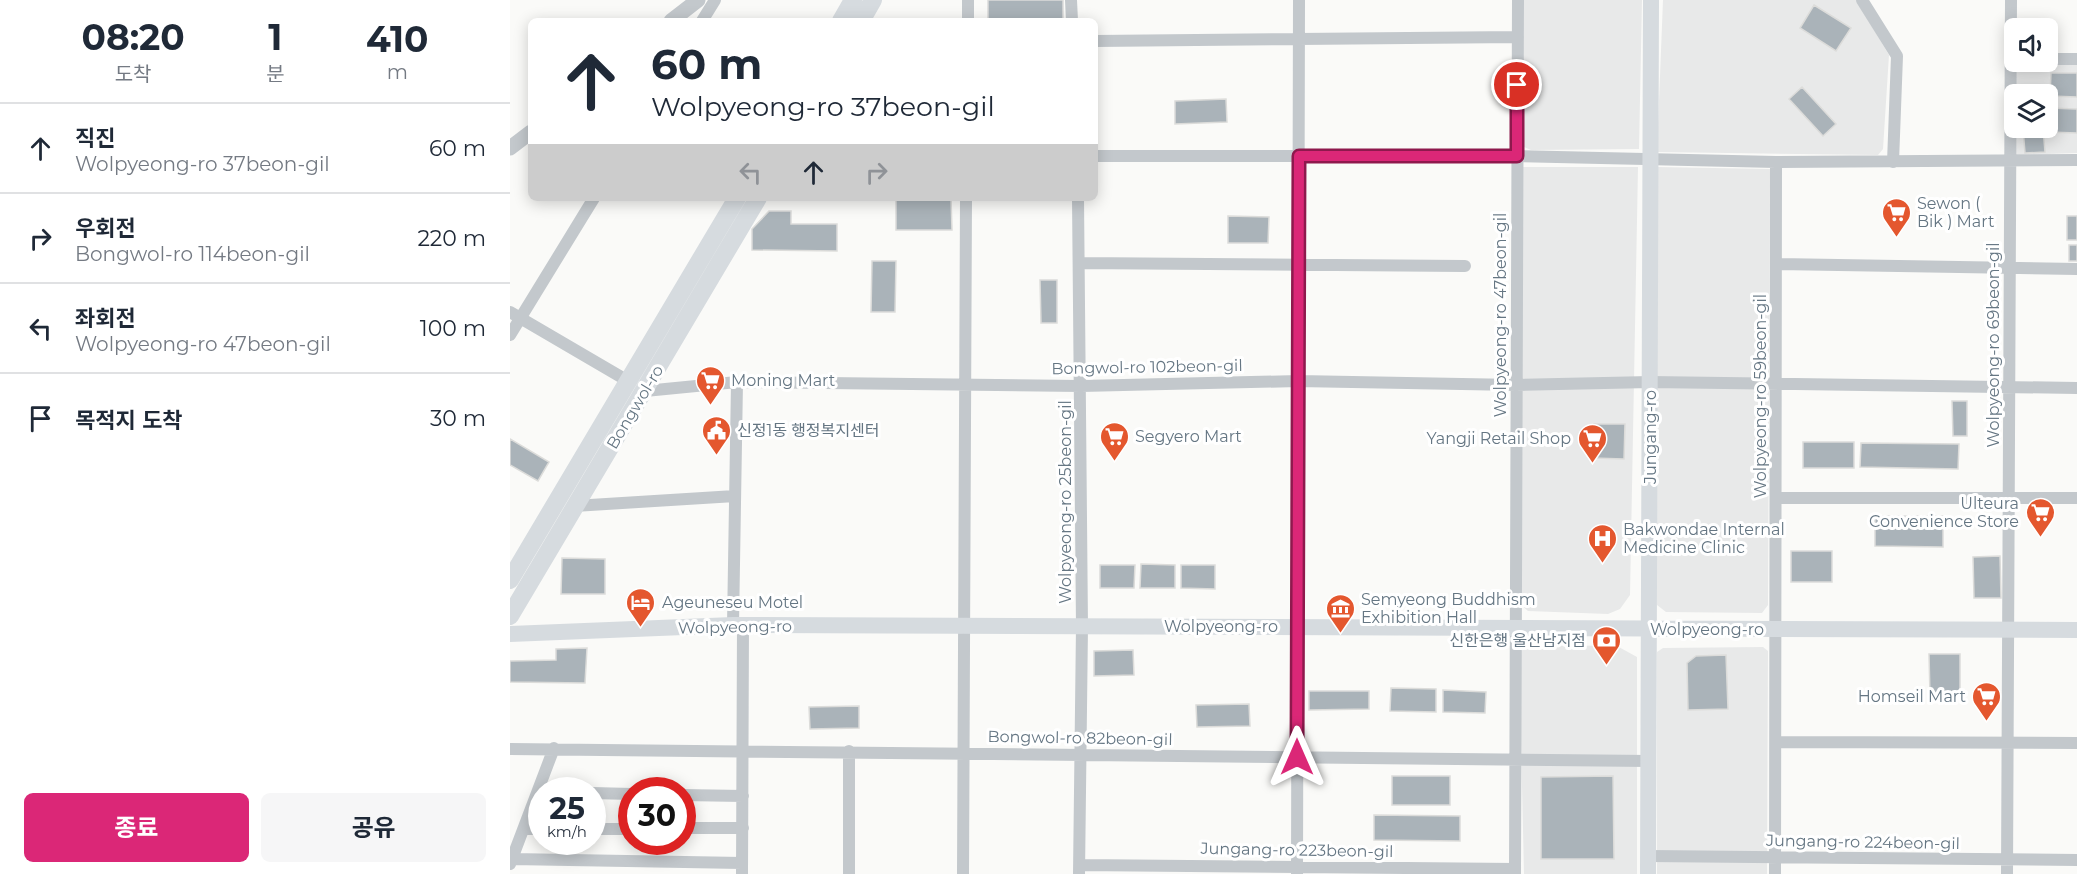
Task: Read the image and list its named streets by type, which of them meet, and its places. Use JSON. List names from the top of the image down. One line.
{"streets":{"main road":["Bongwol-ro","Jungang-ro","Wolpyeong-ro"],"street":["Wolpyeong-ro 47beon-gil","Wolpyeong-ro 69beon-gil","Bongwol-ro 102beon-gil","Wolpyeong-ro 59beon-gil","Wolpyeong-ro 25beon-gil","Bongwol-ro 82beon-gil","Jungang-ro 224beon-gil","Jungang-ro 223beon-gil"]},"crossings":[["Wolpyeong-ro 47beon-gil","Bongwol-ro 102beon-gil"],["Wolpyeong-ro 47beon-gil","Wolpyeong-ro"],["Wolpyeong-ro 47beon-gil","Bongwol-ro 82beon-gil"],["Wolpyeong-ro 47beon-gil","Jungang-ro 223beon-gil"],["Wolpyeong-ro 69beon-gil","Bongwol-ro 102beon-gil"],["Wolpyeong-ro 69beon-gil","Wolpyeong-ro"],["Wolpyeong-ro 69beon-gil","Jungang-ro 224beon-gil"],["Bongwol-ro 102beon-gil","Wolpyeong-ro 59beon-gil"],["Bongwol-ro 102beon-gil","Bongwol-ro"],["Bongwol-ro 102beon-gil","Jungang-ro"],["Bongwol-ro 102beon-gil","Wolpyeong-ro 25beon-gil"],["Wolpyeong-ro 59beon-gil","Wolpyeong-ro"],["Wolpyeong-ro 59beon-gil","Jungang-ro 224beon-gil"],["Jungang-ro","Wolpyeong-ro"],["Jungang-ro","Bongwol-ro 82beon-gil"],["Jungang-ro","Jungang-ro 224beon-gil"],["Wolpyeong-ro 25beon-gil","Wolpyeong-ro"],["Wolpyeong-ro 25beon-gil","Bongwol-ro 82beon-gil"],["Wolpyeong-ro 25beon-gil","Jungang-ro 223beon-gil"]],"places":{"supermarket":["Sewon ( Bik ) Mart","Moning Mart","Segyero Mart","Yangji Retail Shop","Ulteura Convenience Store","Homseil Mart"],"public building":["신정1동 행정복지센터"],"hospital":["Bakwondae Internal Medicine Clinic"],"hotel":["Ageuneseu Motel"],"museum":["Semyeong Buddhism Exhibition Hall"],"bank":["신한은행 울산남지점"]},"page":{"eta":["08:20","도착","1","분","410","m"],"turn":["60 m","Wolpyeong-ro 37beon-gil"],"list":[{"name":"직진","note":"Wolpyeong-ro 37beon-gil","value":"60 m"},{"name":"우회전","note":"Bongwol-ro 114beon-gil","value":"220 m"},{"name":"좌회전","note":"Wolpyeong-ro 47beon-gil","value":"100 m"},{"name":"목적지 도착","value":"30 m"}],"speed":"25 km/h","limit":"30","buttons":["종료","공유"]}}
